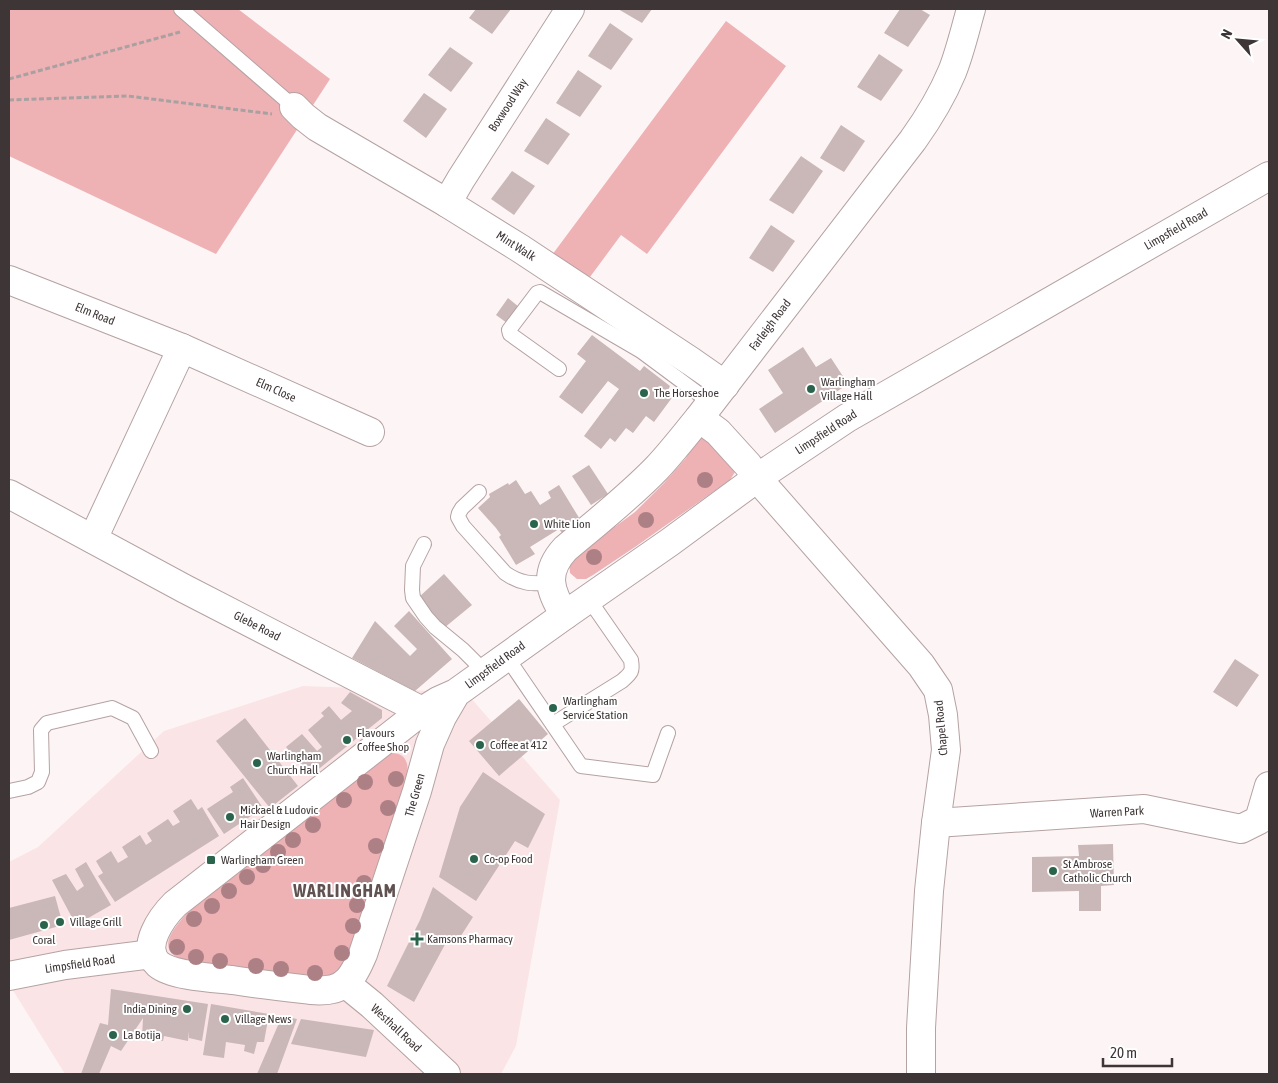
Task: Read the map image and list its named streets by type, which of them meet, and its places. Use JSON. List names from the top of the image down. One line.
{"streets":{"street":["Boxwood Way","Limpsfield Road","Mint Walk","Elm Road","Farleigh Road","Elm Close","Glebe Road","Chapel Road","The Green","Warren Park","Westhall Road"]},"crossings":[["Boxwood Way","Mint Walk"],["Limpsfield Road","Mint Walk"],["Limpsfield Road","Glebe Road"],["Limpsfield Road","Chapel Road"],["Limpsfield Road","The Green"],["Mint Walk","Farleigh Road"],["Mint Walk","Chapel Road"],["Elm Road","Elm Close"],["Chapel Road","Warren Park"],["The Green","Westhall Road"]],"districts":["WARLINGHAM"],"places":{"other":["Warlingham Village Hall","The Horseshoe","White Lion","Warlingham Service Station","Flavours Coffee Shop","Coffee at 412","Warlingham Church Hall","Mickael & Ludovic Hair Design","Co-op Food","St Ambrose Catholic Church","Village Grill","Coral","India Dining","Village News","La Botija"],"transit":["Warlingham Green"],"health":["Kamsons Pharmacy"]},"scale_bar":"20 m","north":"top left"}
